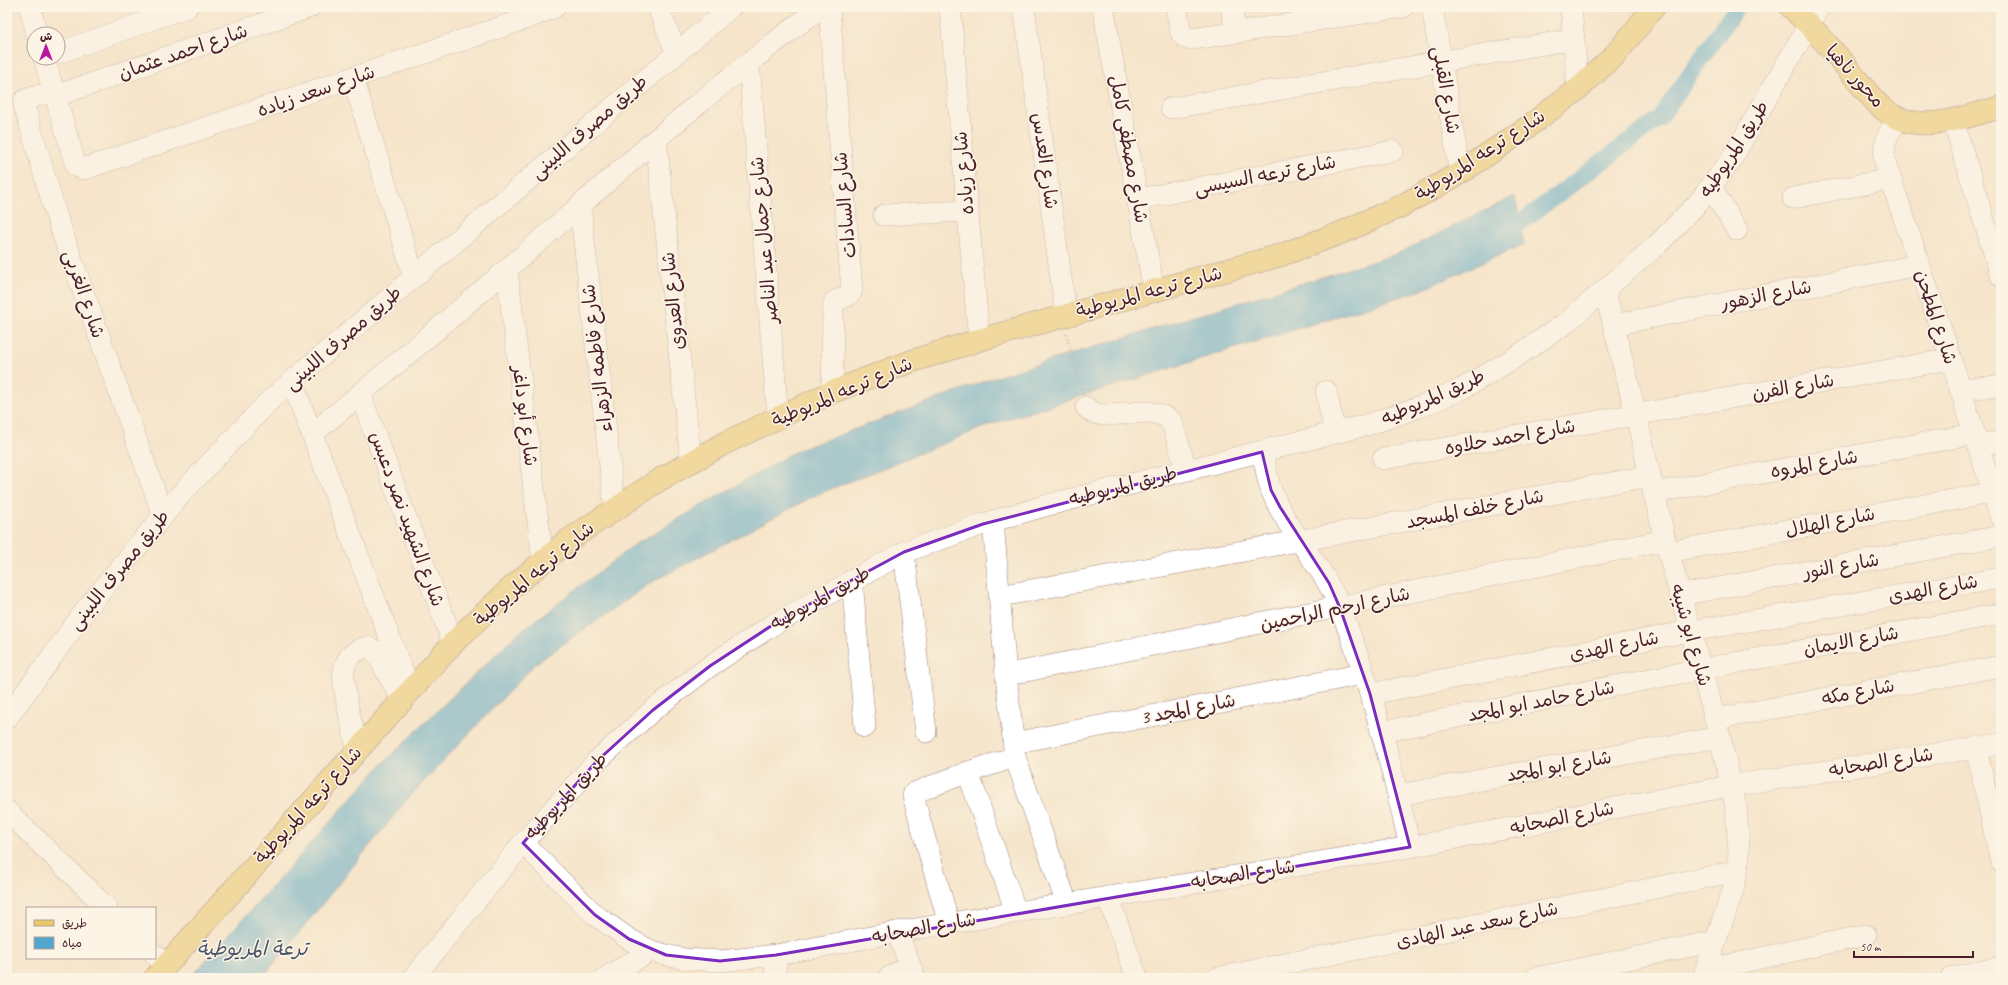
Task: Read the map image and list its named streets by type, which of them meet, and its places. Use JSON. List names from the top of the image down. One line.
{"streets":{"main road":["محور ناهيا","شارع ترعه المريوطية"],"street":["شارع احمد عثمان","شارع القبلى","شارع سعد زياده","طريق مصرف اللبينى","شارع مصطفى كامل","طريق المريوطيه","شارع العدس","شارع زياده","شارع ترعه السيسى","شارع السادات","شارع جمال عبد الناصر","شارع الغربى","شارع الزهور","شارع العدوى","شارع المطحن","شارع فاطمه الزهراء","شارع الفرن","شارع أبو داغر","شارع احمد حلاوه","شارع المروه","شارع خلف المسجد","شارع الشهيد نصر دعبس","شارع الهلال","شارع النور","شارع الهدى","شارع ارحم الراحمين","شارع ابو شيبه","شارع الايمان","شارع مكه","شارع حامد ابو المجد","شارع المجد 3","شارع الصحابه","شارع ابو المجد","شارع سعد عبد الهادى"]},"crossings":[["شارع احمد عثمان","شارع سعد زياده"],["شارع احمد عثمان","شارع الغربى"],["محور ناهيا","طريق المريوطيه"],["محور ناهيا","شارع المطحن"],["شارع القبلى","شارع ترعه المريوطية"],["شارع سعد زياده","شارع الغربى"],["طريق مصرف اللبينى","شارع الغربى"],["شارع مصطفى كامل","شارع ترعه المريوطية"],["شارع مصطفى كامل","شارع ترعه السيسى"],["طريق المريوطيه","شارع ابو شيبه"],["طريق المريوطيه","شارع الصحابه"],["شارع ترعه المريوطية","شارع العدس"],["شارع ترعه المريوطية","شارع زياده"],["شارع ترعه المريوطية","شارع السادات"],["شارع ترعه المريوطية","شارع جمال عبد الناصر"],["شارع ترعه المريوطية","شارع العدوى"],["شارع ترعه المريوطية","شارع فاطمه الزهراء"],["شارع ترعه المريوطية","شارع أبو داغر"],["شارع ترعه المريوطية","شارع الشهيد نصر دعبس"],["شارع الزهور","شارع المطحن"],["شارع الزهور","شارع ابو شيبه"],["شارع المطحن","شارع الفرن"],["شارع المطحن","شارع المروه"],["شارع المطحن","شارع الهلال"],["شارع الفرن","شارع احمد حلاوه"],["شارع الفرن","شارع ابو شيبه"],["شارع احمد حلاوه","شارع ابو شيبه"],["شارع المروه","شارع خلف المسجد"],["شارع المروه","شارع ابو شيبه"],["شارع خلف المسجد","شارع ابو شيبه"],["شارع الهلال","شارع ارحم الراحمين"],["شارع الهلال","شارع ابو شيبه"],["شارع النور","شارع ابو شيبه"],["شارع الهدى","شارع ابو شيبه"],["شارع ارحم الراحمين","شارع ابو شيبه"],["شارع ابو شيبه","شارع الايمان"],["شارع ابو شيبه","شارع مكه"],["شارع ابو شيبه","شارع حامد ابو المجد"],["شارع ابو شيبه","شارع الصحابه"],["شارع ابو شيبه","شارع ابو المجد"],["شارع ابو شيبه","شارع سعد عبد الهادى"],["شارع الايمان","شارع حامد ابو المجد"],["شارع مكه","شارع ابو المجد"],["شارع المجد 3","شارع الصحابه"]],"water":["ترعة المريوطية"],"legend":["طريق","مياه"],"scale_bar":"50 m","north":"top"}
